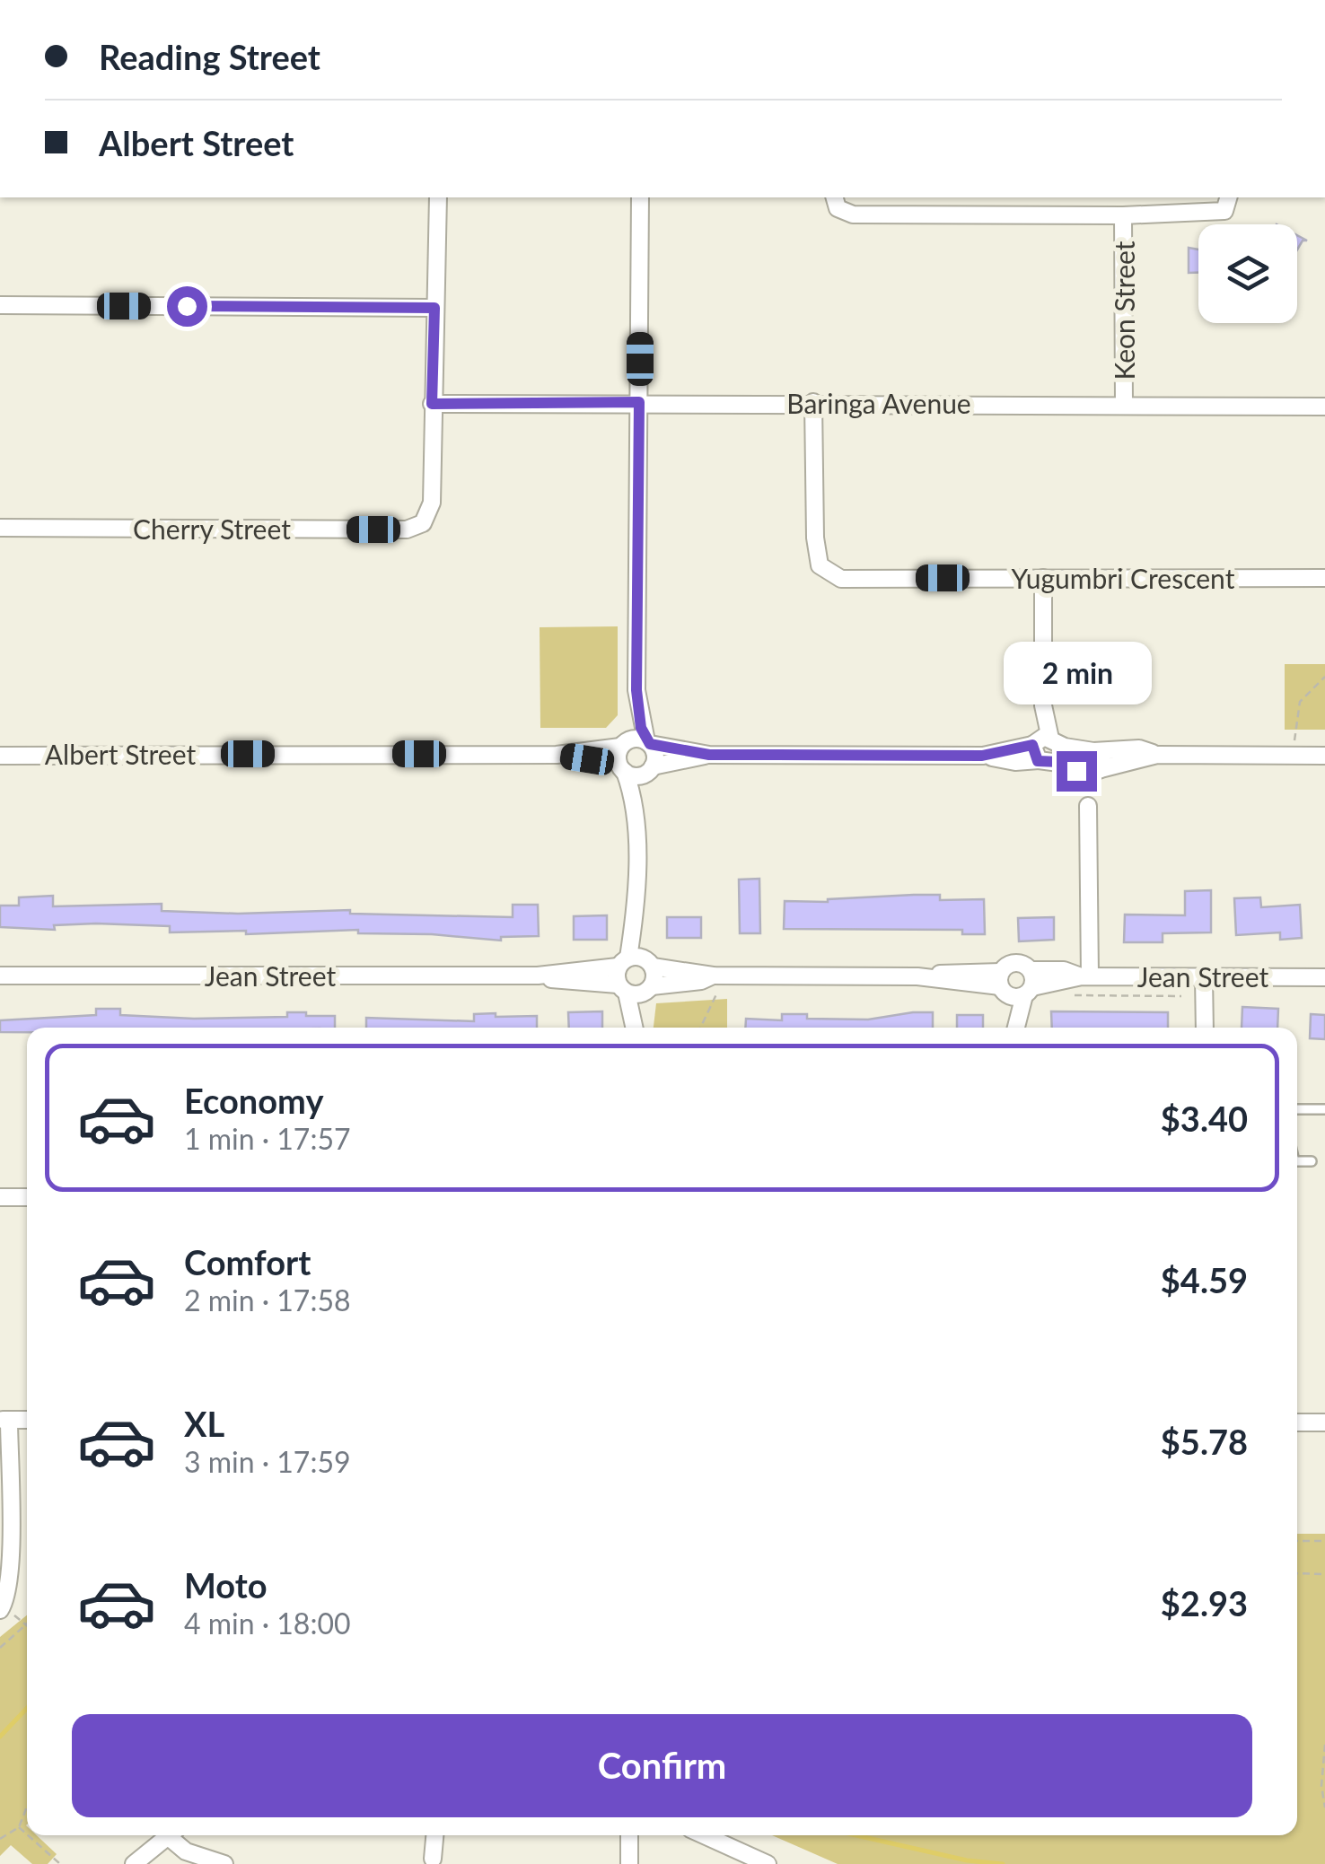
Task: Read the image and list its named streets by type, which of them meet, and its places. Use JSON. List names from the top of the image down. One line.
{"streets":{"street":["Keon Street","Baringa Avenue","Cherry Street","Yugumbri Crescent","Albert Street","Jean Street"]},"crossings":[["Keon Street","Baringa Avenue"],["Baringa Avenue","Cherry Street"],["Baringa Avenue","Yugumbri Crescent"]],"page":{"banner":["Reading Street","Albert Street"],"bubble":"2 min","list":[{"name":"Economy","note":"1 min · 17:57","value":"$3.40"},{"name":"Comfort","note":"2 min · 17:58","value":"$4.59"},{"name":"XL","note":"3 min · 17:59","value":"$5.78"},{"name":"Moto","note":"4 min · 18:00","value":"$2.93"}],"buttons":"Confirm"}}
